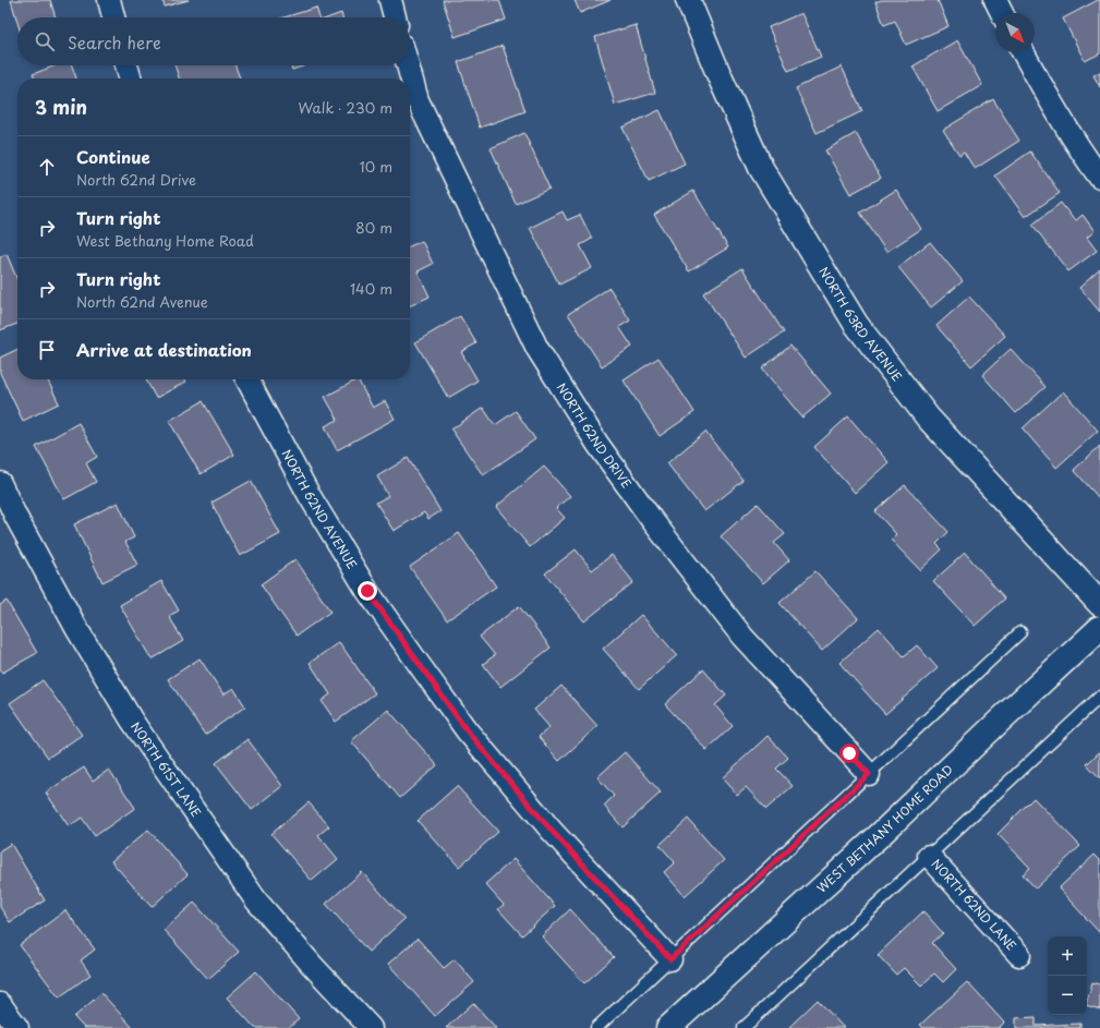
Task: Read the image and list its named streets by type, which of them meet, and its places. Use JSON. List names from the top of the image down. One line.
{"streets":{"street":["NORTH 63RD AVENUE","NORTH 62ND DRIVE","NORTH 62ND AVENUE","NORTH 61ST LANE","WEST BETHANY HOME ROAD","NORTH 62ND LANE"]},"north":"bottom right","page":{"search":"Search here","heading":["3 min","Walk · 230 m"],"list":[["Continue","North 62nd Drive","10 m"],["Turn right","West Bethany Home Road","80 m"],["Turn right","North 62nd Avenue","140 m"],"Arrive at destination"],"map_buttons":["+","−"]}}
